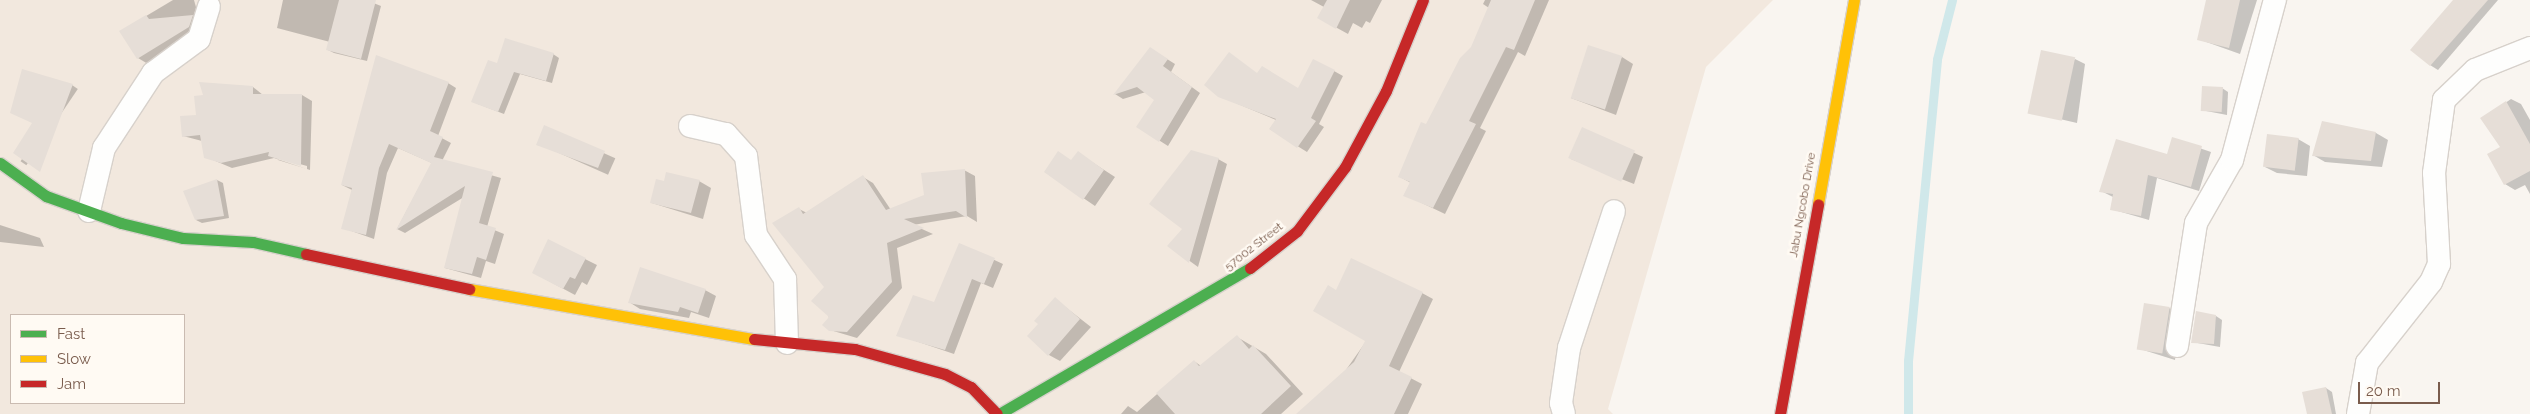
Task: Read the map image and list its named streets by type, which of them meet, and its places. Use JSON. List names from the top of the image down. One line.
{"streets":{"street":["Jabu Ngcobo Drive","57002 Street"]},"legend":["Fast","Slow","Jam"],"scale_bar":"20 m"}
